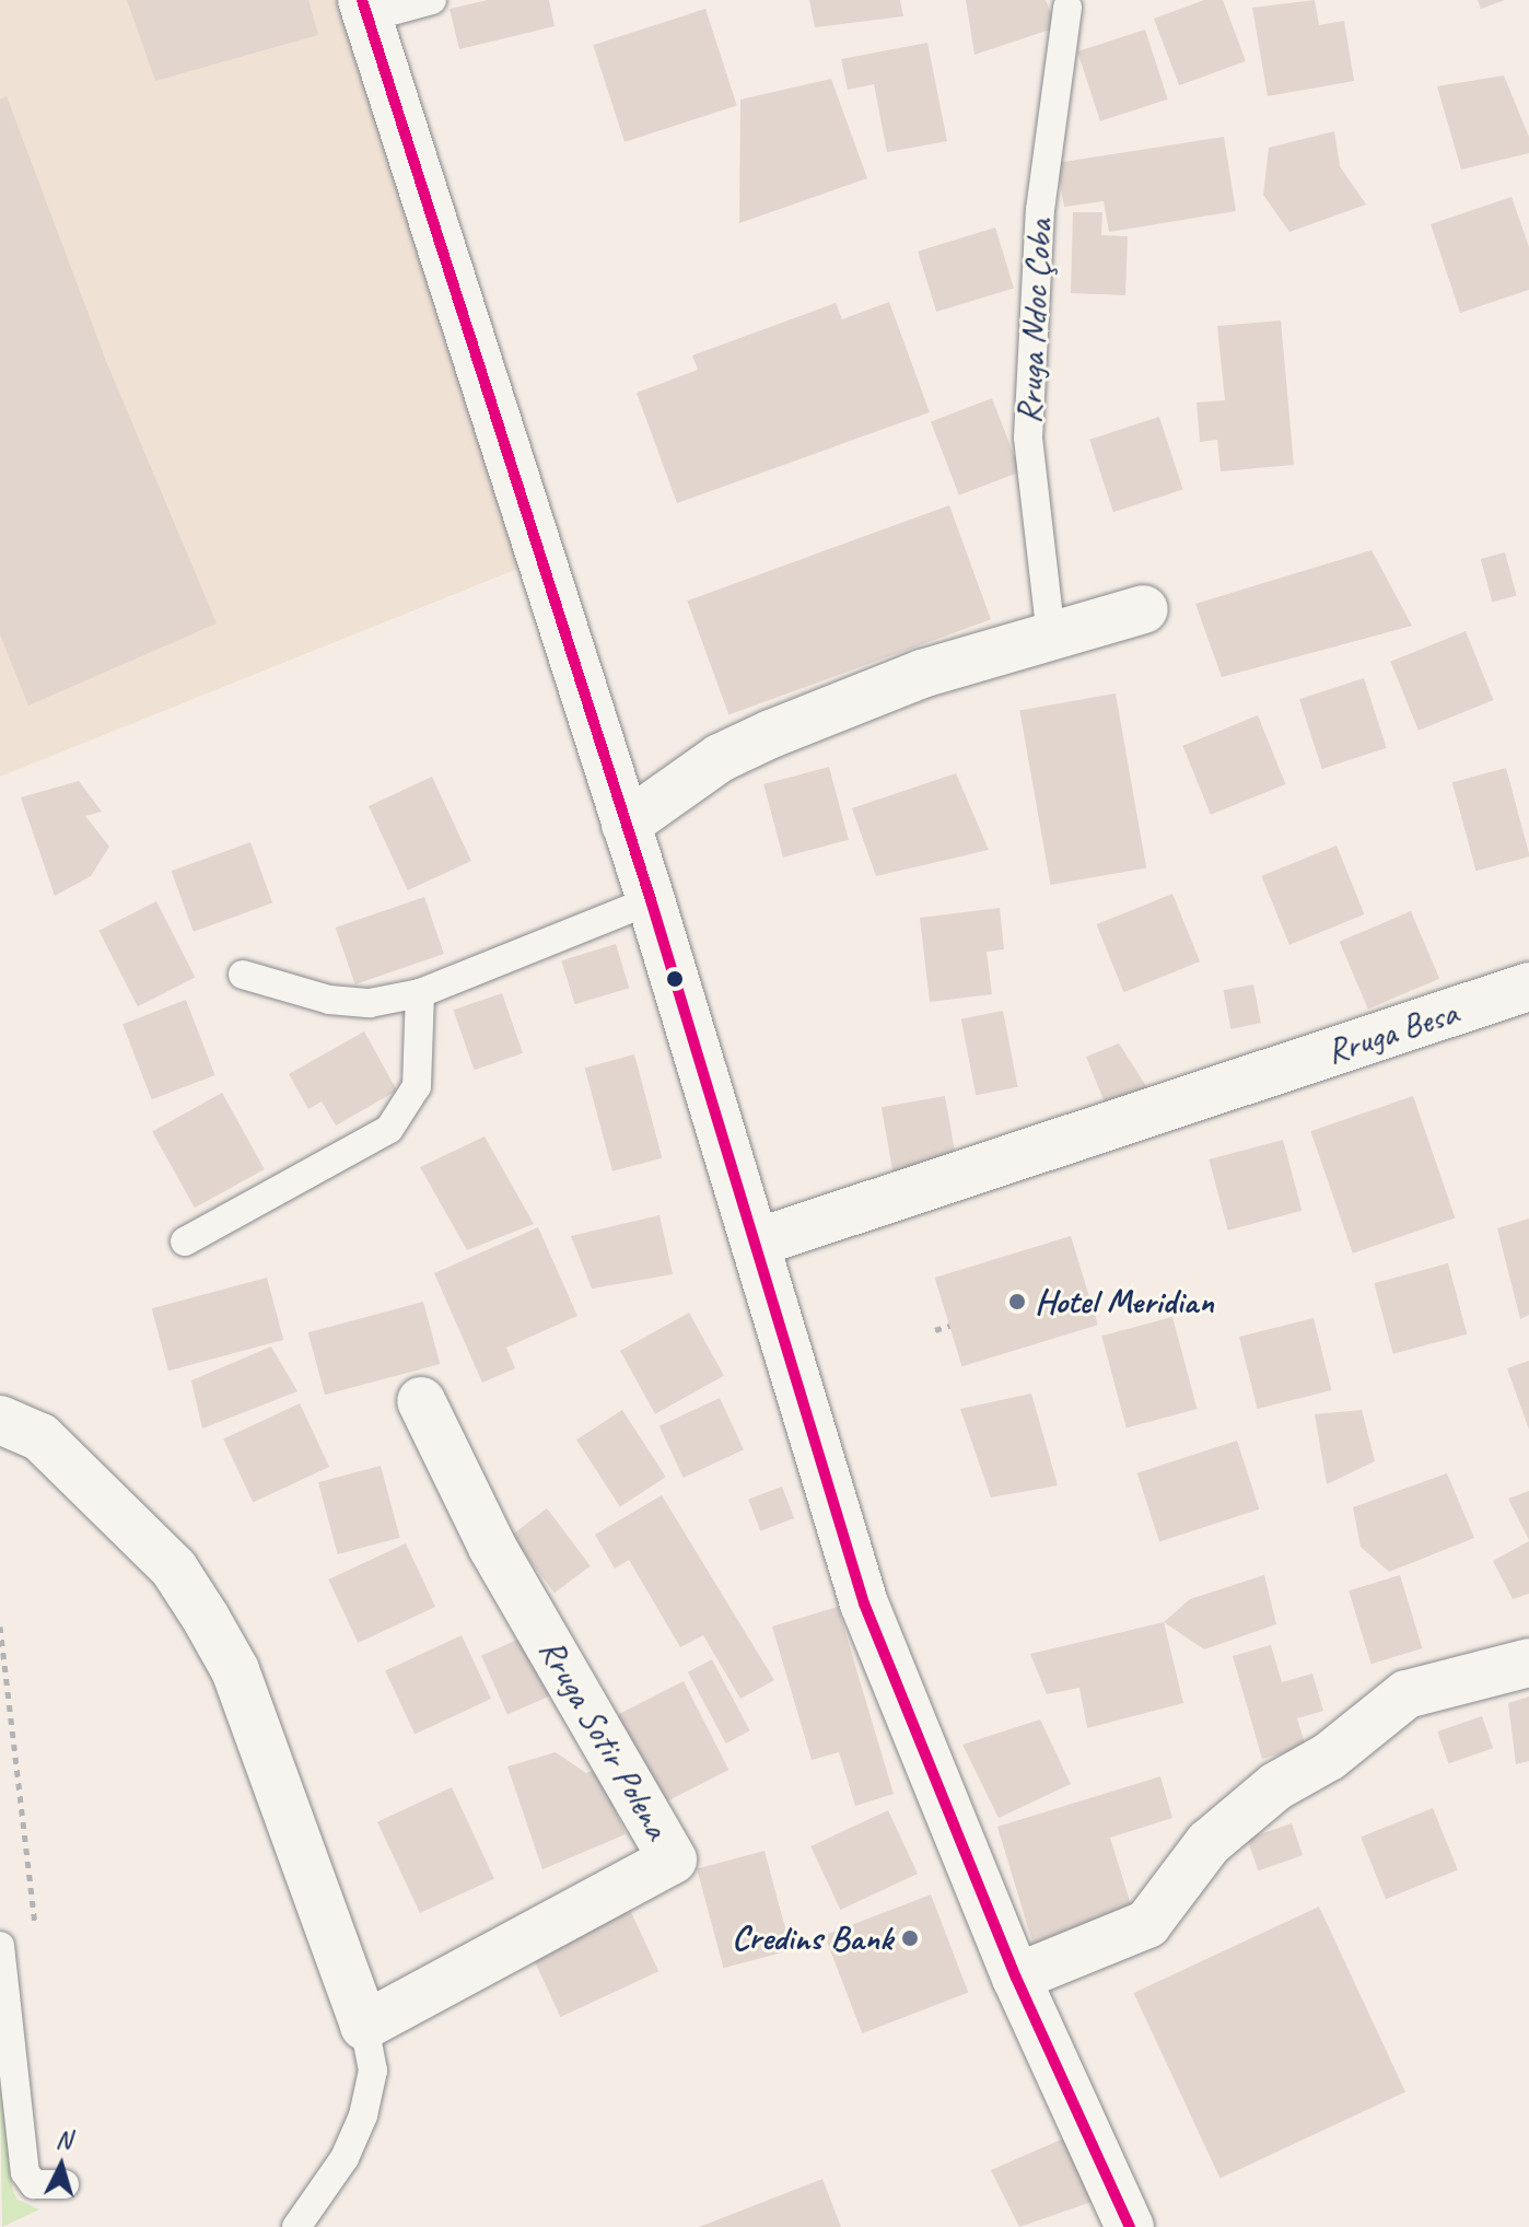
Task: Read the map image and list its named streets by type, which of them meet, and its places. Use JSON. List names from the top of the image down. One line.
{"streets":{"street":["Rruga Besa","Rruga Sotir Polena"],"lane":["Rruga Ndoc Çoba"]},"places":["Hotel Meridian","Credins Bank"],"north":"top"}
